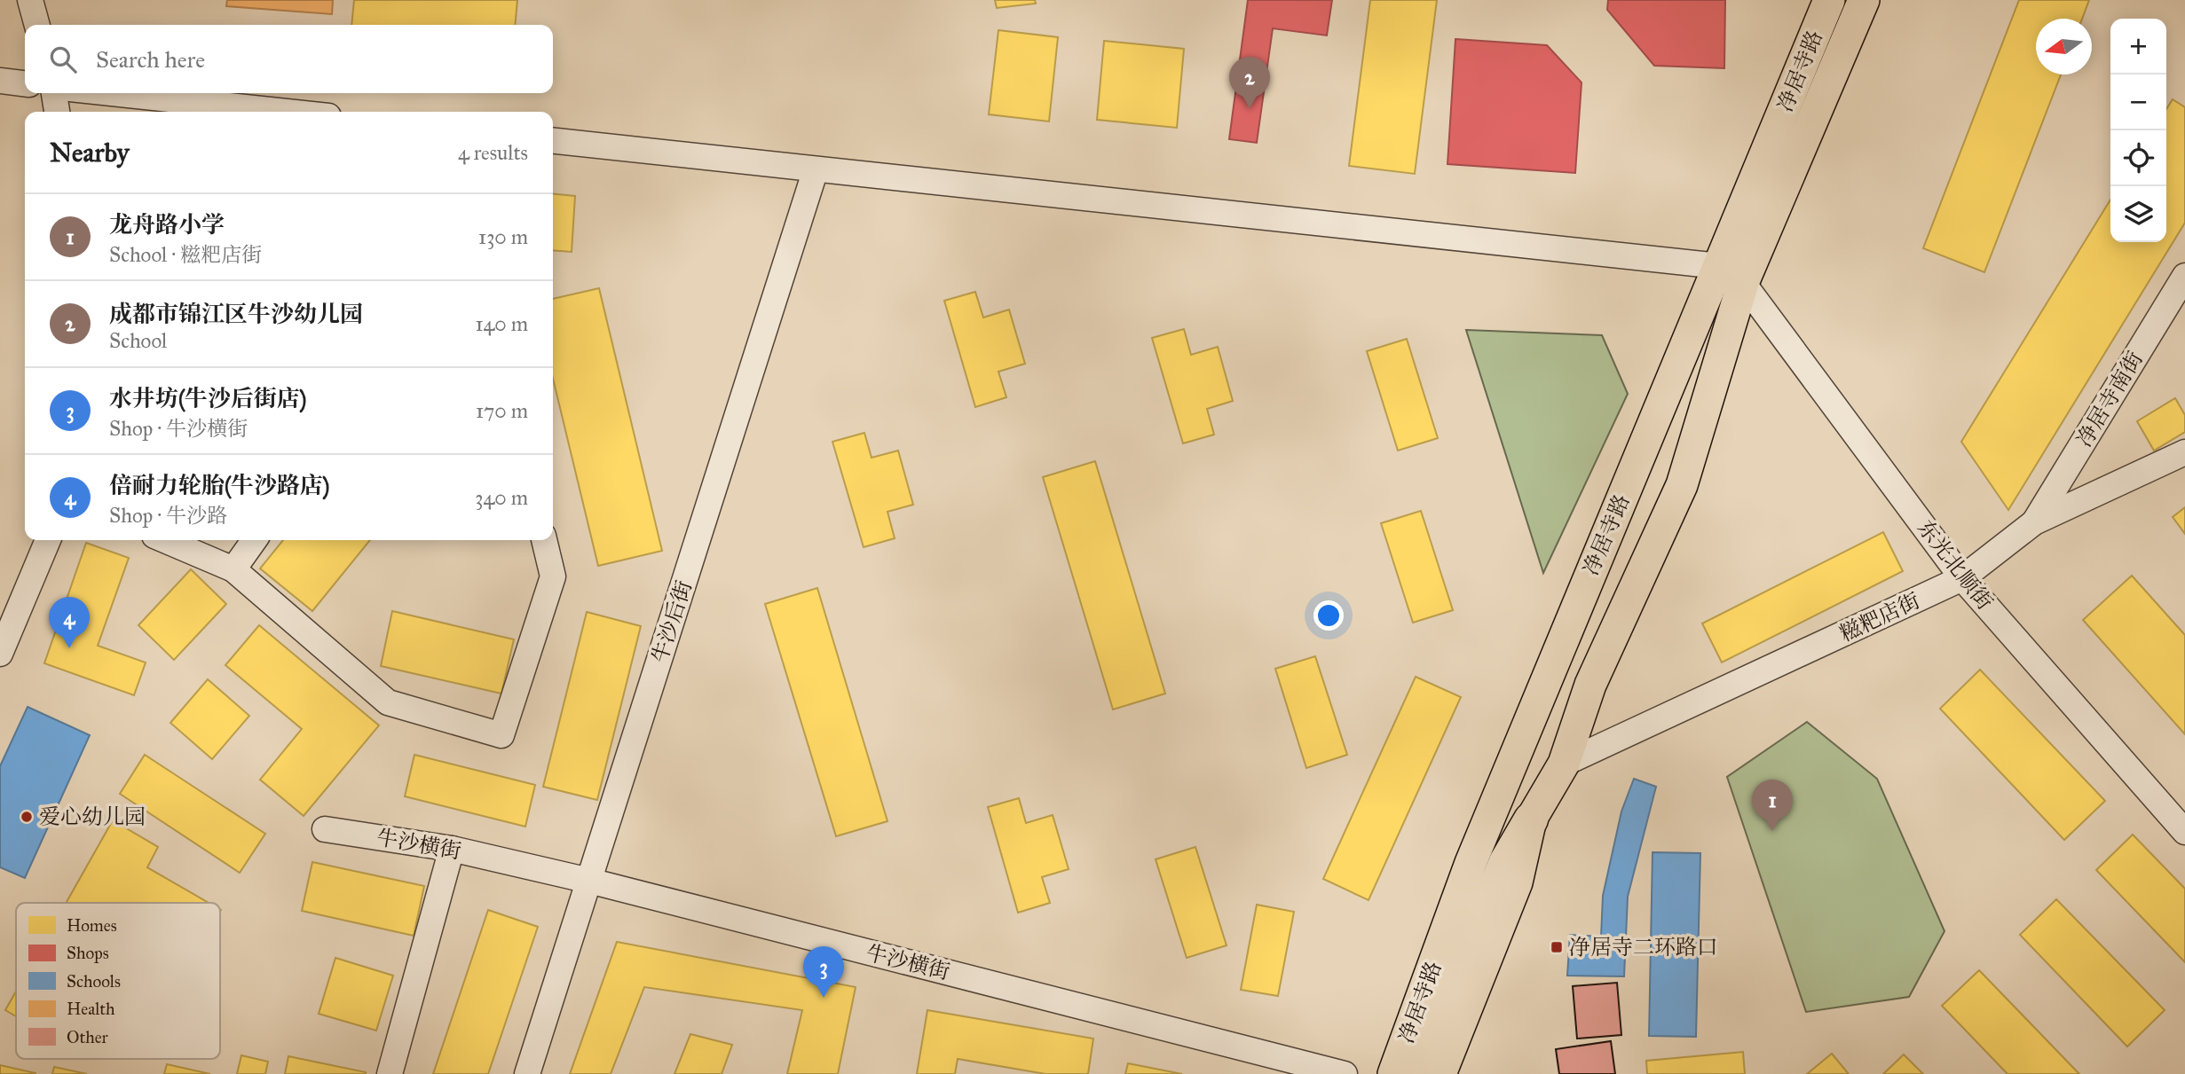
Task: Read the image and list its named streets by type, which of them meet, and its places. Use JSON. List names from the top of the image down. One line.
{"streets":{"main road":["净居寺路"],"street":["净居寺南街","东光北顺街","糍粑店街","牛沙后街","牛沙横街"]},"crossings":[["净居寺路","东光北顺街"],["净居寺路","糍粑店街"],["净居寺南街","糍粑店街"],["东光北顺街","糍粑店街"],["牛沙后街","牛沙横街"]],"places":{"other":["爱心幼儿园"],"transit":["净居寺二环路口"]},"legend":["Homes","Shops","Schools","Health","Other"],"north":"left","page":{"map_buttons":["+","−"],"search":"Search here","pins":["2","4","1","3"],"heading":["Nearby","4 results"],"list":[{"mark":"1","name":"龙舟路小学","note":"School · 糍粑店街","value":"130 m"},{"mark":"2","name":"成都市锦江区牛沙幼儿园","note":"School","value":"140 m"},{"mark":"3","name":"水井坊(牛沙后街店)","note":"Shop · 牛沙横街","value":"170 m"},{"mark":"4","name":"倍耐力轮胎(牛沙路店)","note":"Shop · 牛沙路","value":"340 m"}]}}
